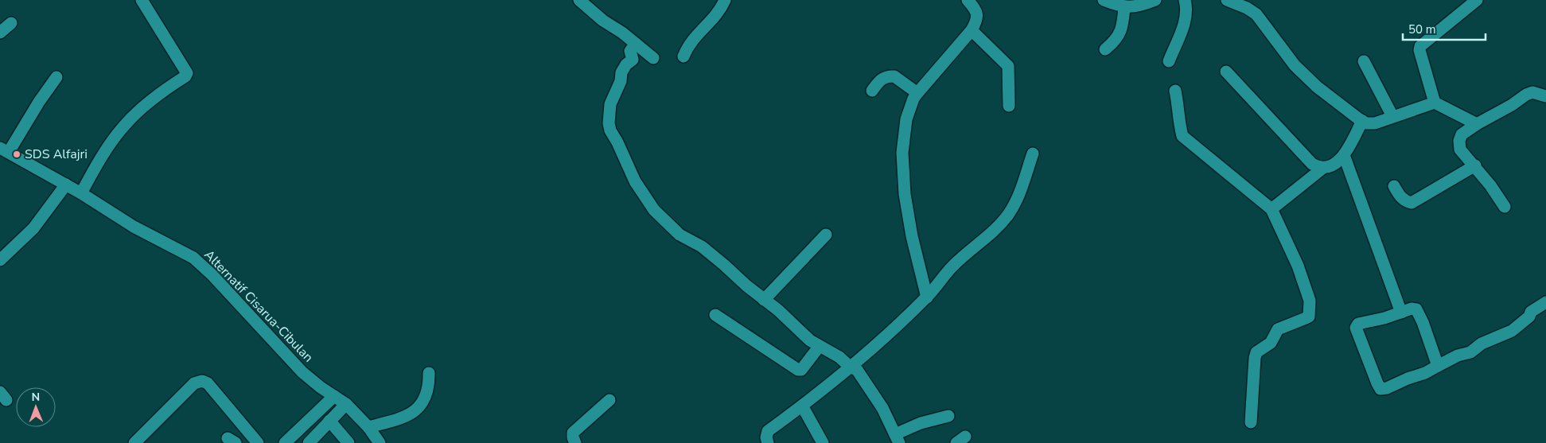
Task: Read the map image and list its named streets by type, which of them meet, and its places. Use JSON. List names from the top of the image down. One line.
{"streets":{"street":["Alternatif Cisarua-Cibulan"]},"places":["SDS Alfajri"],"scale_bar":"50 m","north":"top"}
